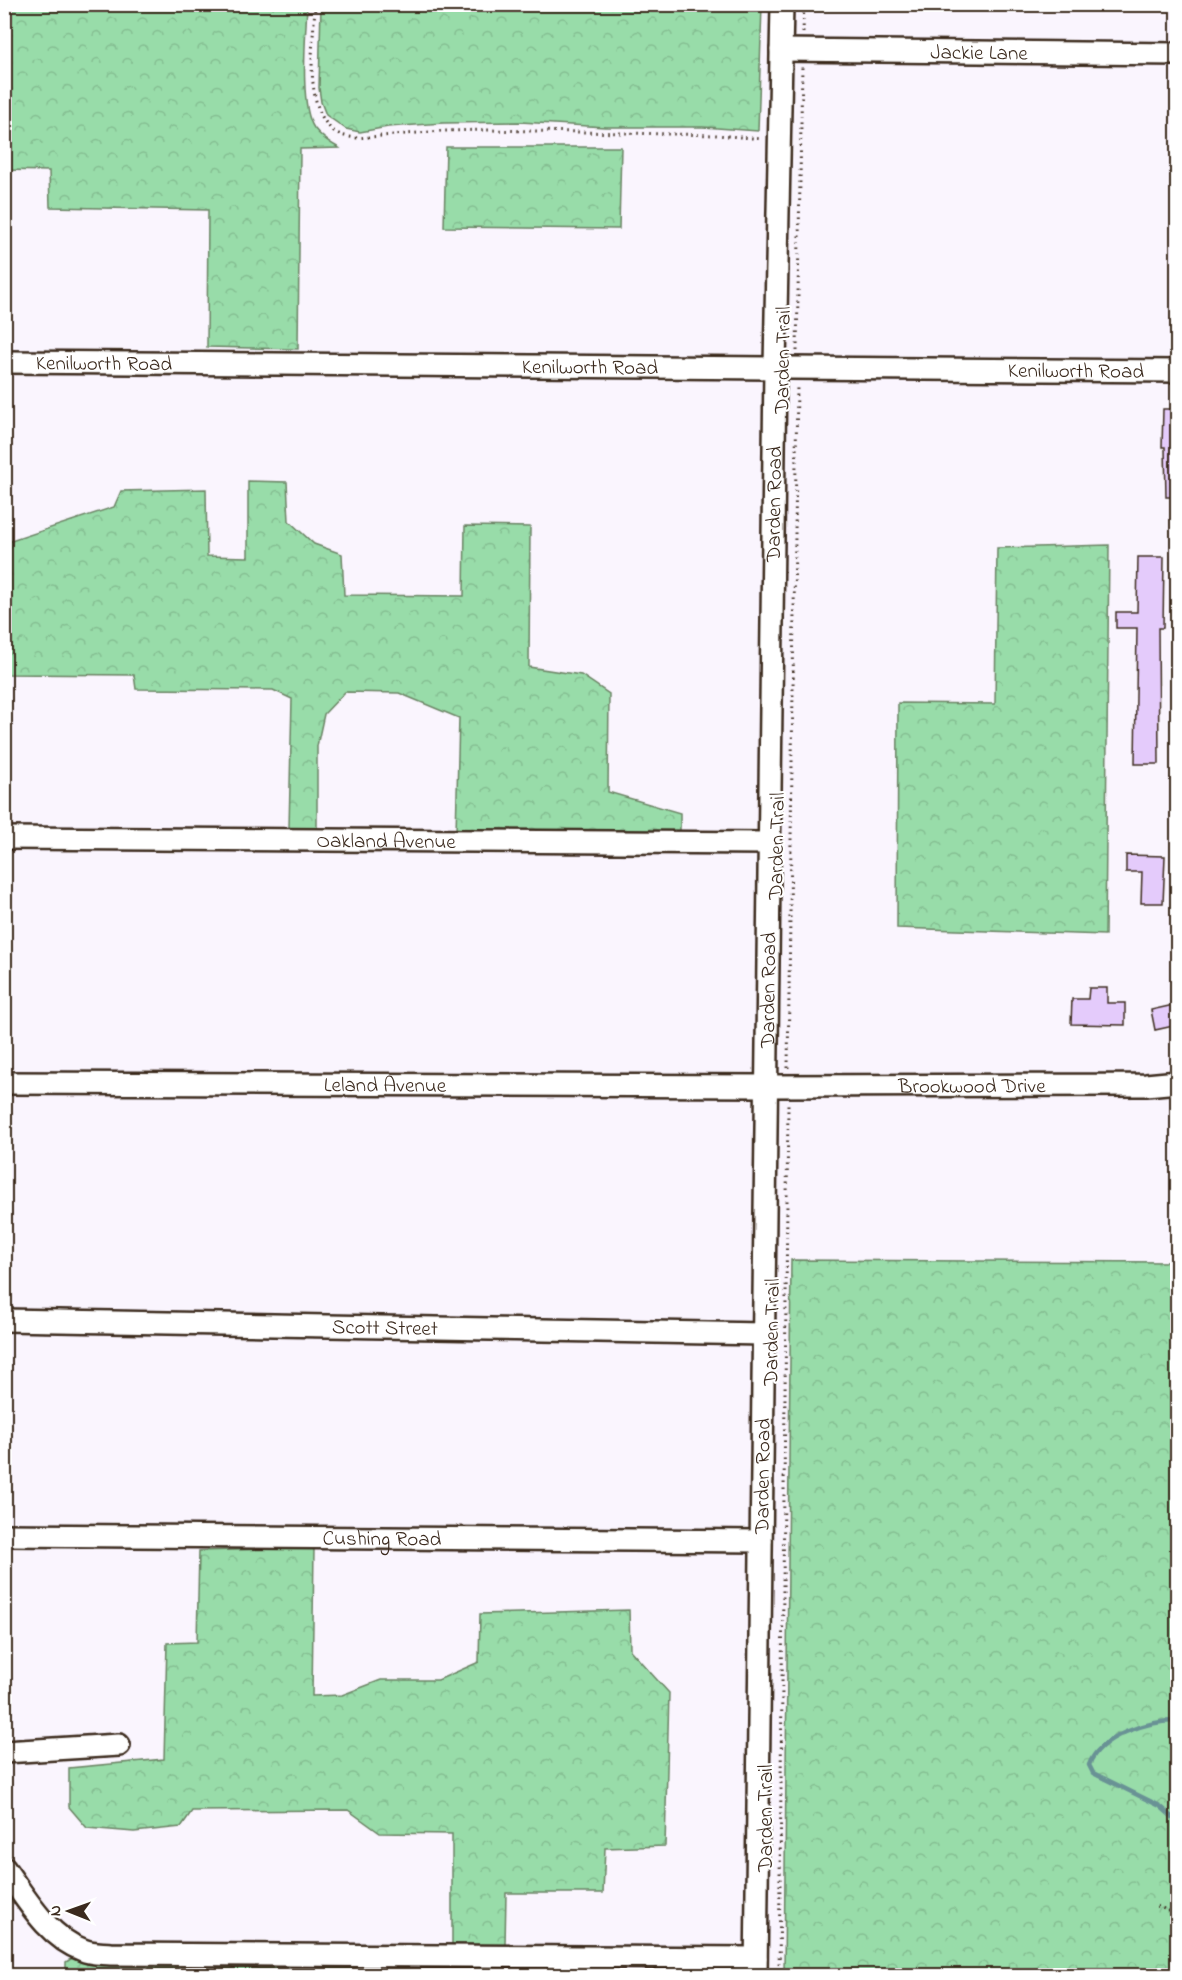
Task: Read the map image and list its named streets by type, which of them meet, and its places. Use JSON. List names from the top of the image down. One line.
{"streets":{"street":["Jackie Lane","Kenilworth Road","Darden Road","Oakland Avenue","Leland Avenue","Brookwood Drive","Scott Street","Cushing Road"],"path":["Darden Trail"]},"crossings":[["Jackie Lane","Darden Trail"],["Jackie Lane","Darden Road"],["Darden Trail","Kenilworth Road"],["Darden Trail","Brookwood Drive"],["Kenilworth Road","Darden Road"],["Darden Road","Oakland Avenue"],["Darden Road","Leland Avenue"],["Darden Road","Brookwood Drive"],["Darden Road","Scott Street"],["Darden Road","Cushing Road"],["Leland Avenue","Brookwood Drive"]],"north":"left"}
